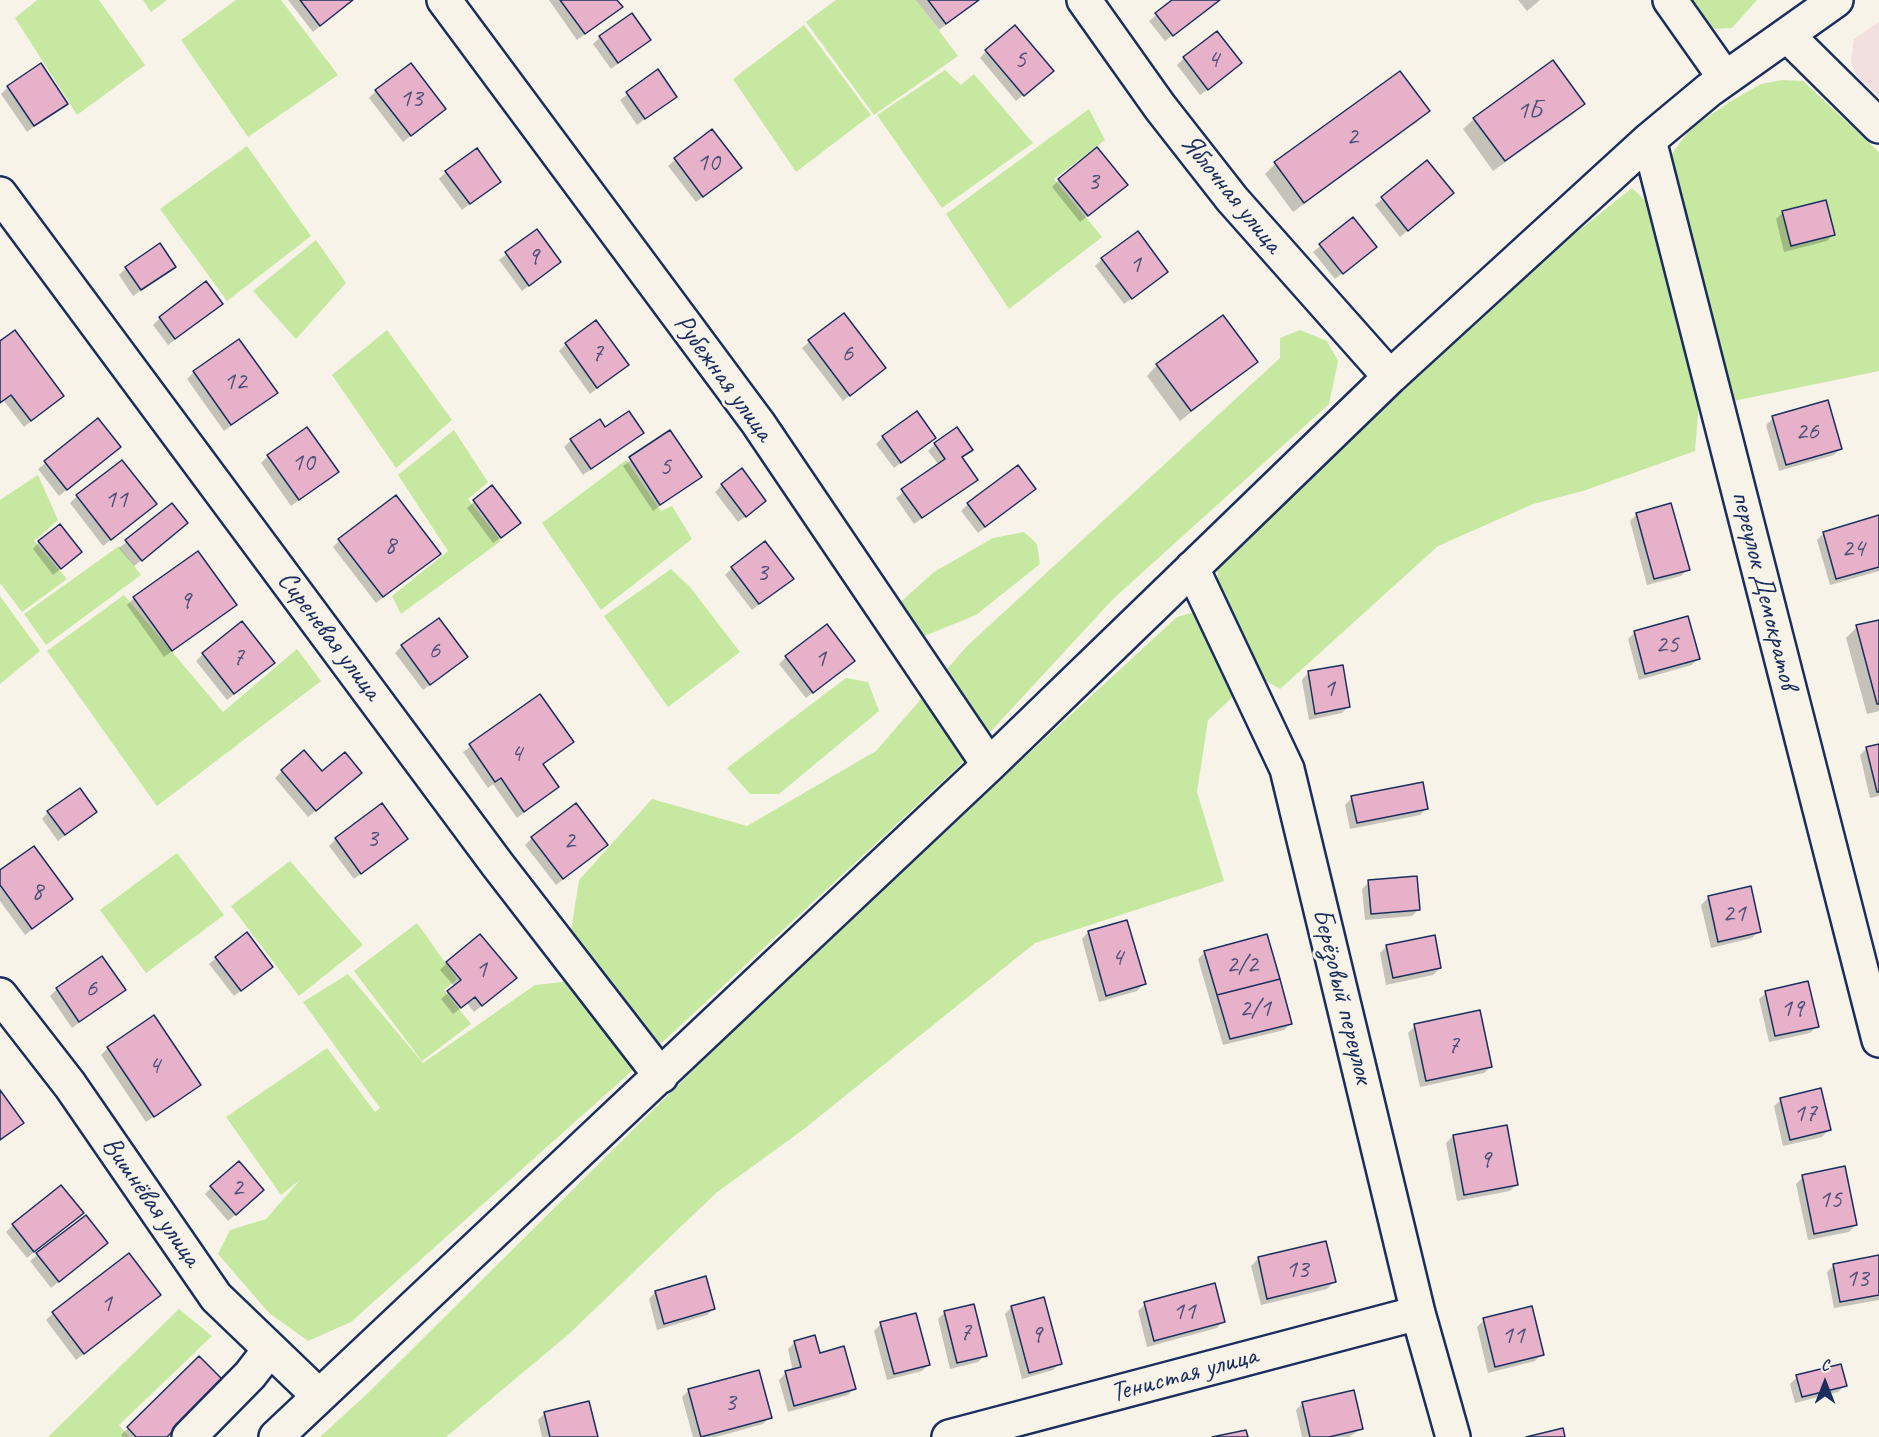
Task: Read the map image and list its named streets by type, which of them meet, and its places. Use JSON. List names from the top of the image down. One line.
{"streets":{"street":["Яблочная улица","Рубежная улица","переулок Демократов","Сиреневая улица","Берёзовый переулок","Вишнёвая улица","Тенистая улица"]},"crossings":[["Берёзовый переулок","Тенистая улица"]],"house_numbers":["5","4","13","1Б","2","10","3","9","1","7","6","12","26","10","5","11","8","24","3","9","25","6","7","1","1","4","3","2","8","21","4","2/2","1","6","2/1","19","7","4","17","9","2","15","13","13","1","11","7","9","11","3"],"north":"top"}
